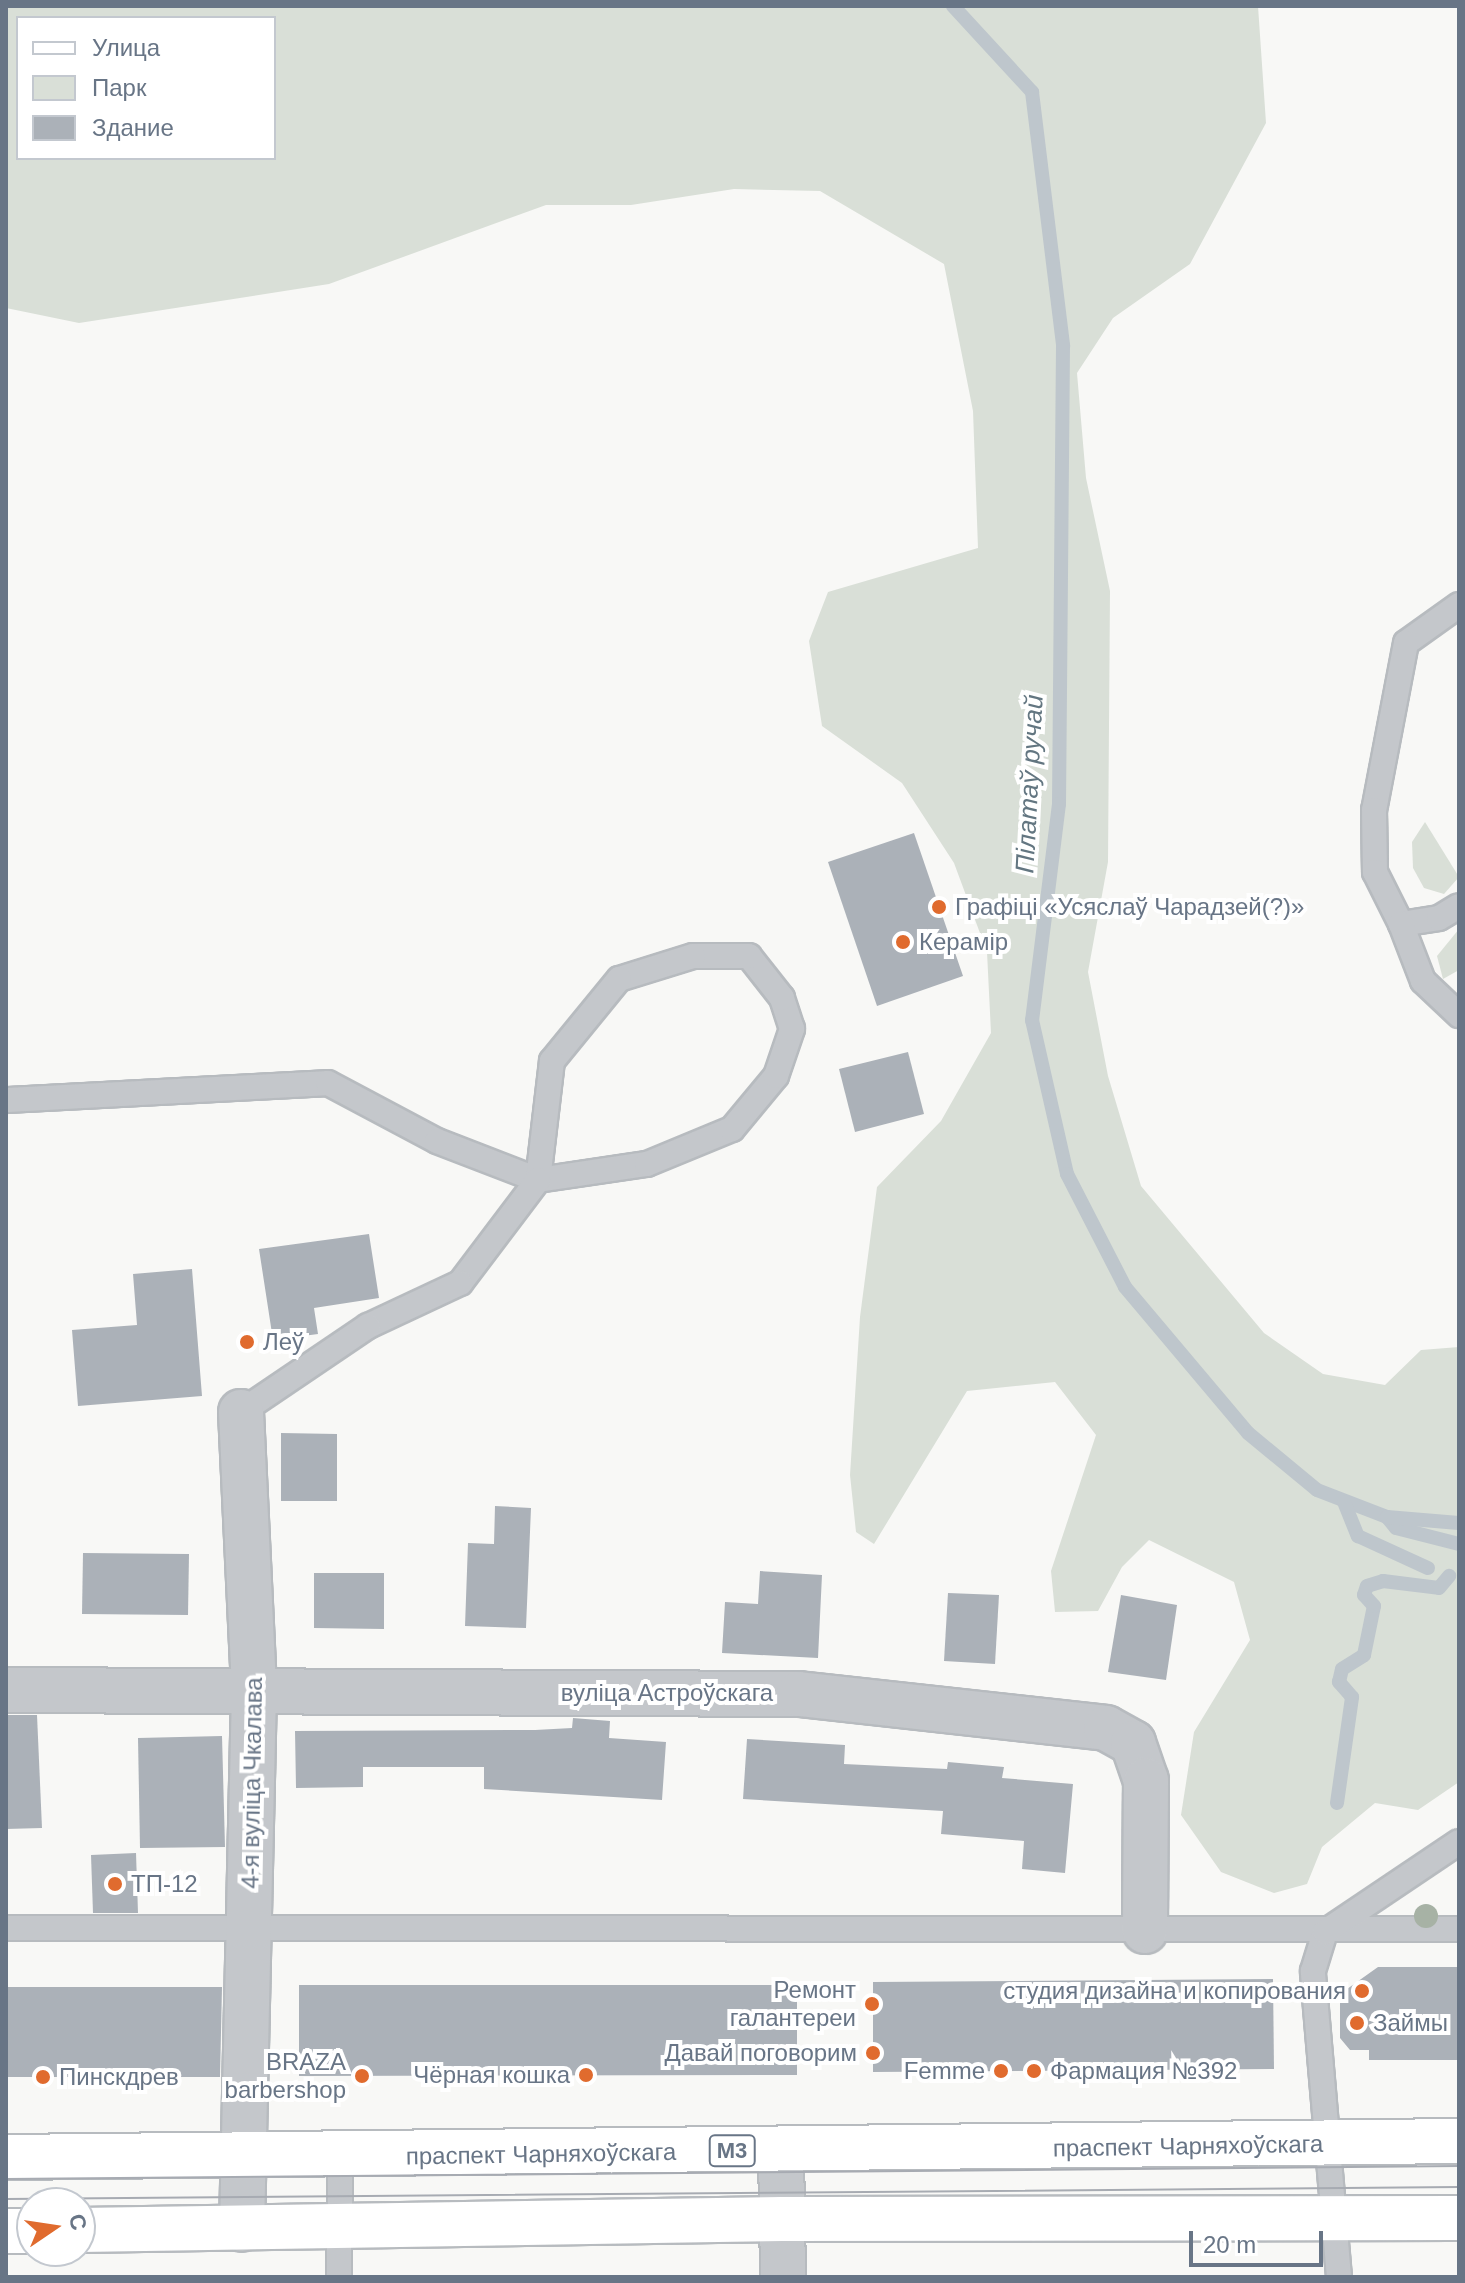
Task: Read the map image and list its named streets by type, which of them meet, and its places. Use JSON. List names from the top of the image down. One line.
{"streets":{"main road":["праспект Чарняхоўскага","М3"],"street":["вуліца Астроўскага","4-я вуліца Чкалава"]},"crossings":[["вуліца Астроўскага","4-я вуліца Чкалава"],["4-я вуліца Чкалава","праспект Чарняхоўскага"]],"water":["Пілатаў ручай"],"places":["Графіці «Усяслаў Чарадзей(?)»","Керамір","Леў","ТП-12","студия дизайна и копирования","Ремонт галантереи","Займы","Давай поговорим","Femme","Фармация №392","Чёрная кошка","BRAZA barbershop","Пинскдрев"],"legend":["Улица","Парк","Здание"],"scale_bar":"20 m","north":"right"}
